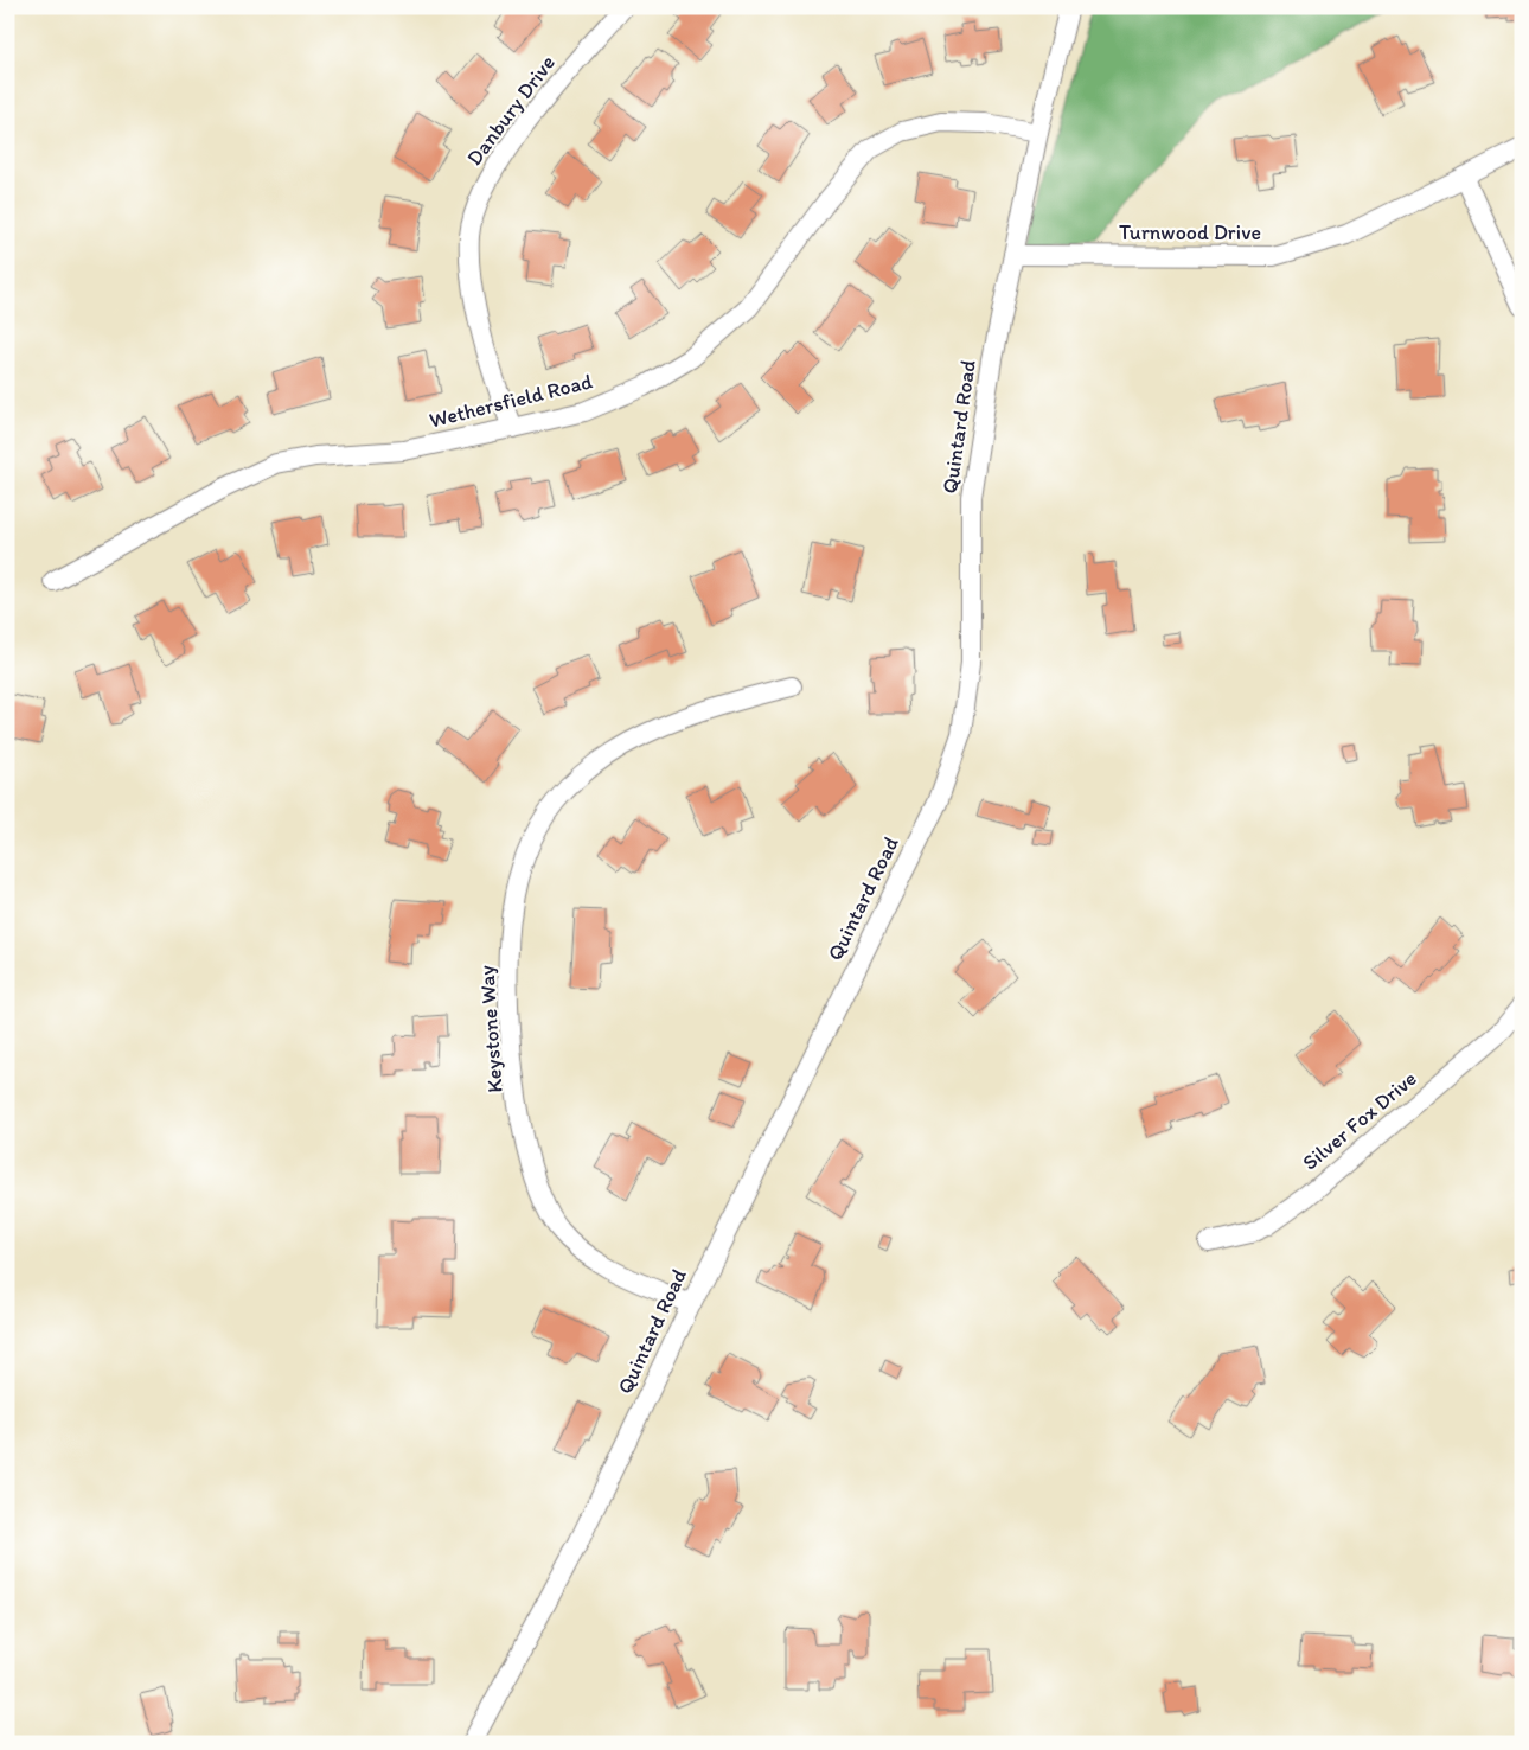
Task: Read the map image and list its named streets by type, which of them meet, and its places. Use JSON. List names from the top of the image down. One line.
{"streets":{"street":["Danbury Drive","Turnwood Drive","Wethersfield Road","Quintard Road","Keystone Way","Silver Fox Drive"]},"crossings":[["Danbury Drive","Wethersfield Road"],["Turnwood Drive","Quintard Road"],["Wethersfield Road","Quintard Road"],["Quintard Road","Keystone Way"]]}
